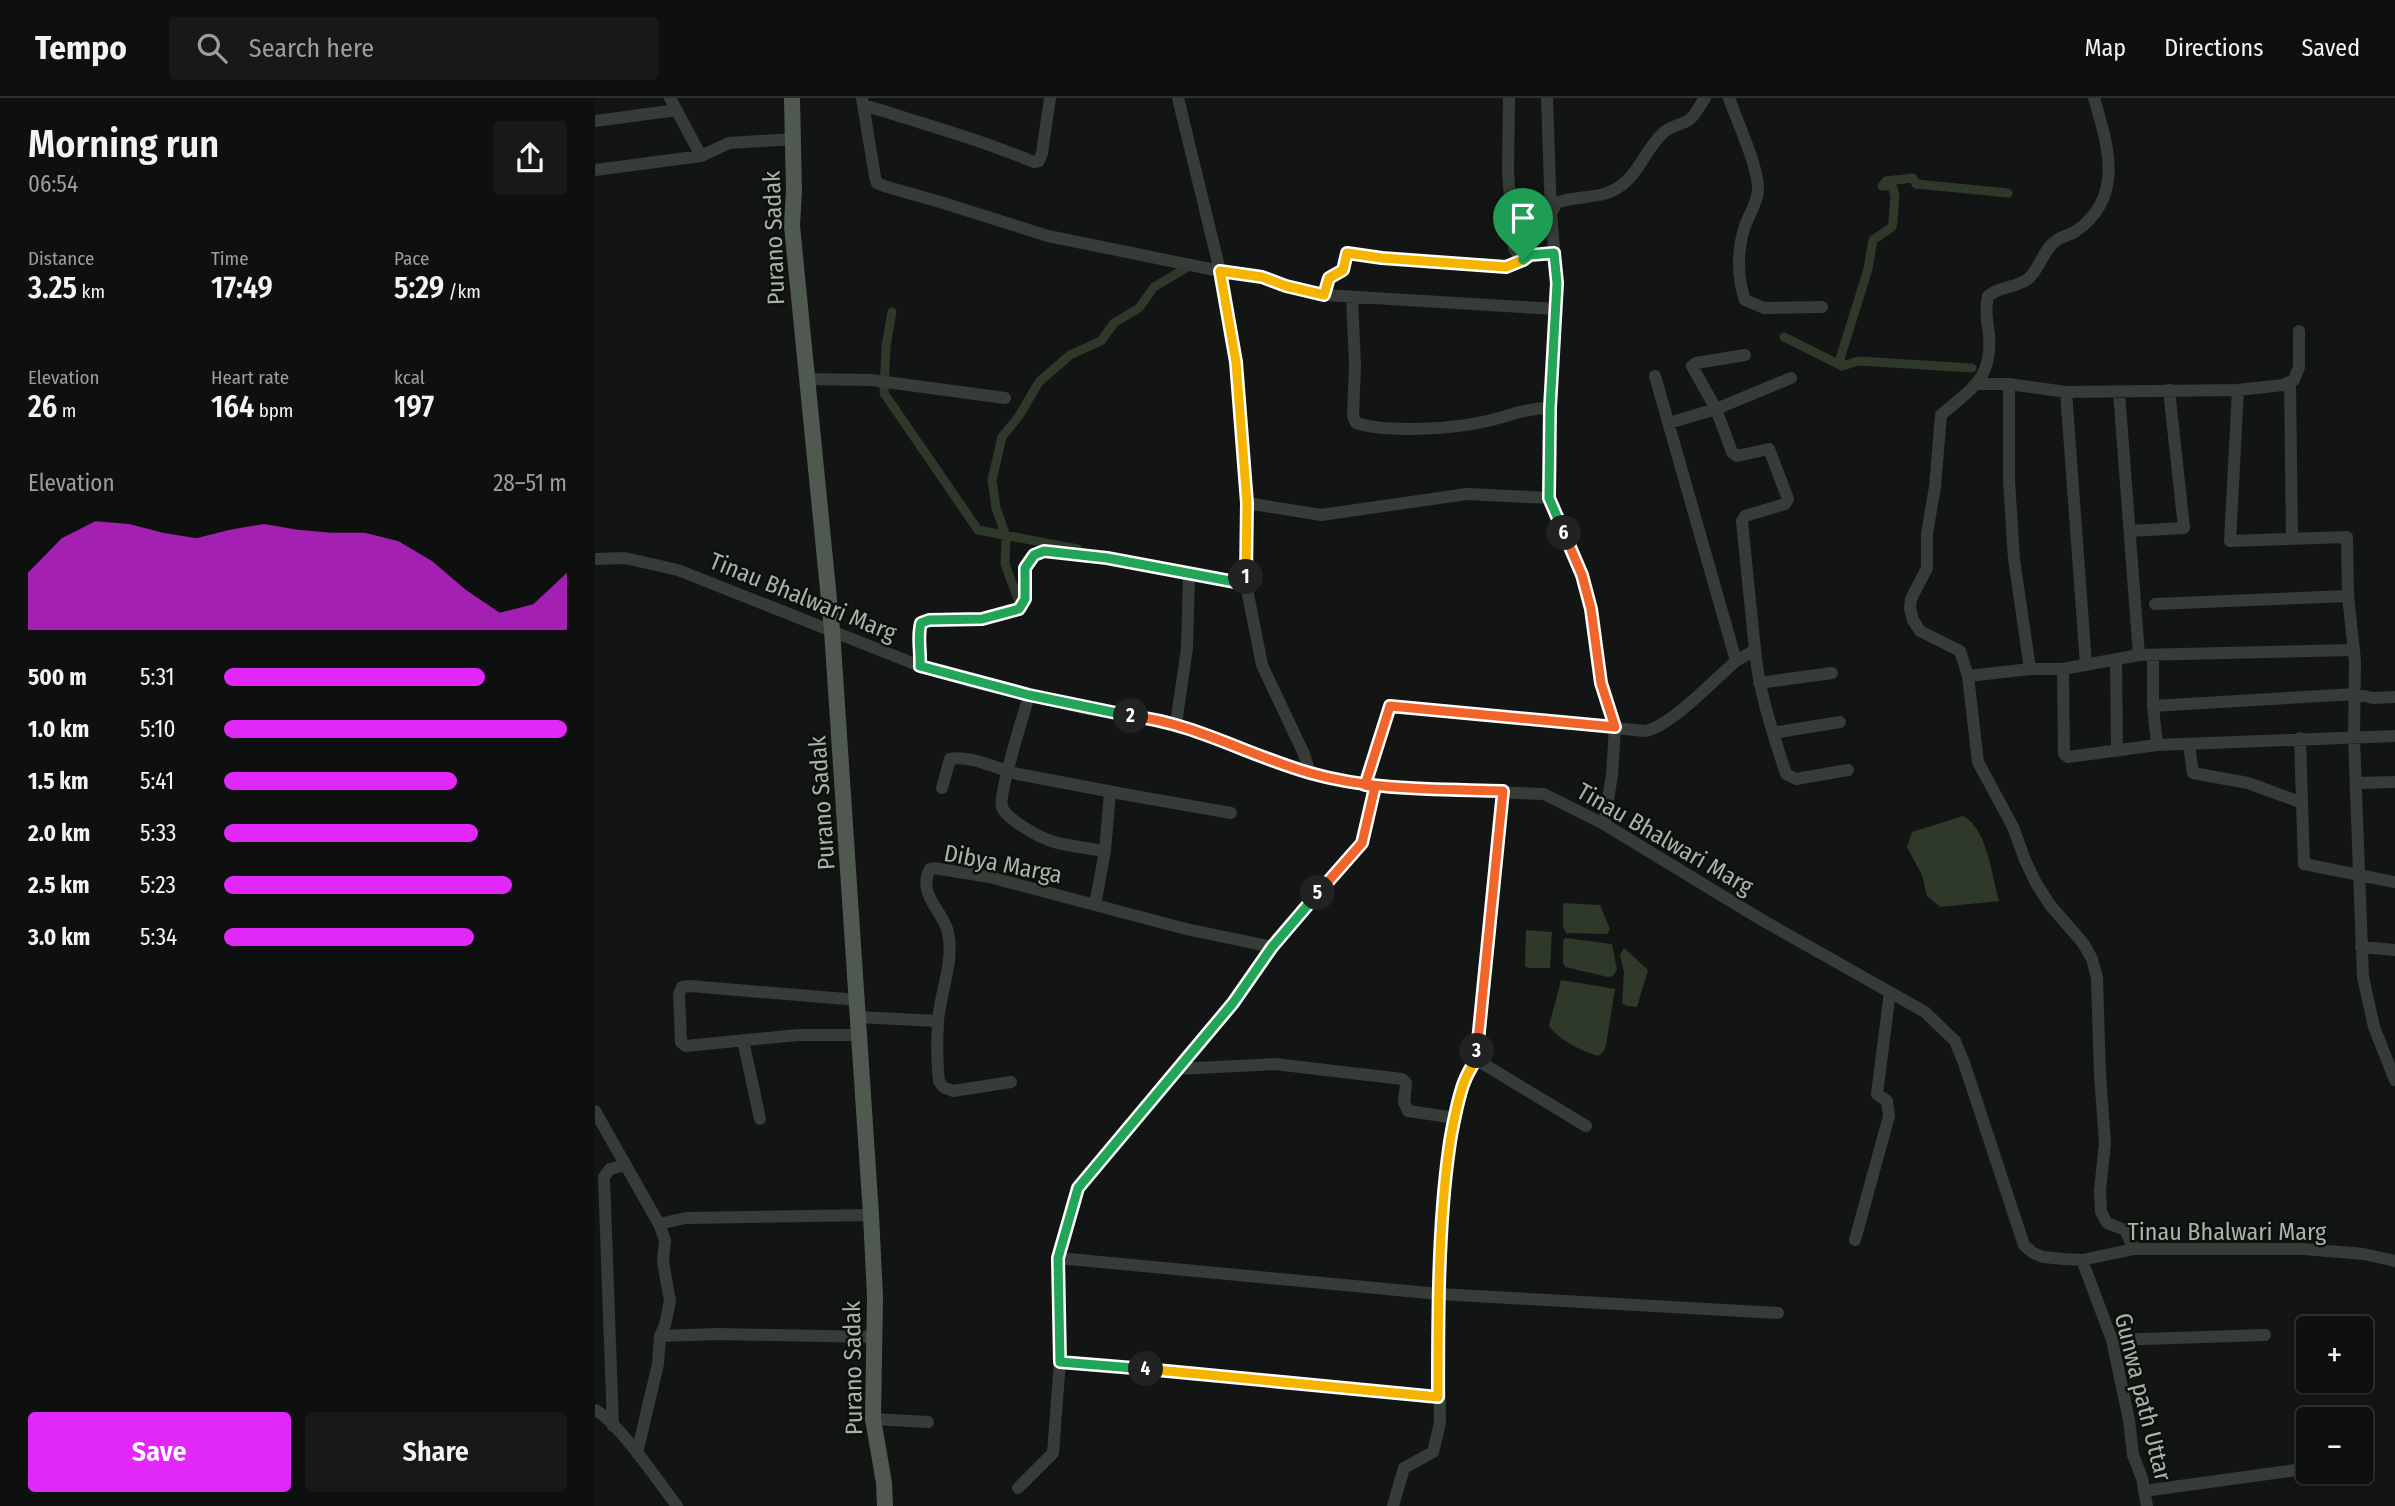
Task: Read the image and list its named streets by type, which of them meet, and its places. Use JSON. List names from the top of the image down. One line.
{"streets":{"main road":["Purano Sadak"],"street":["Tinau Bhalwari Marg","Dibya Marga","Gunwa path Uttar"]},"crossings":[["Purano Sadak","Tinau Bhalwari Marg"],["Tinau Bhalwari Marg","Gunwa path Uttar"]],"page":{"header":"Tempo","search":"Search here","nav":["Map","Directions","Saved"],"heading":["Morning run","06:54"],"stats":[["Distance","3.25 km"],["Time","17:49"],["Pace","5:29 /km"],["Elevation","26 m"],["Heart rate","164 bpm"],["kcal","197"]],"chart":["Elevation","28–51 m"],"pins":["6","1","2","5","3","4"],"list":[{"name":"500 m","note":"5:31"},{"name":"1.0 km","note":"5:10"},{"name":"1.5 km","note":"5:41"},{"name":"2.0 km","note":"5:33"},{"name":"2.5 km","note":"5:23"},{"name":"3.0 km","note":"5:34"}],"map_buttons":["+","−"],"buttons":["Save","Share"]}}
